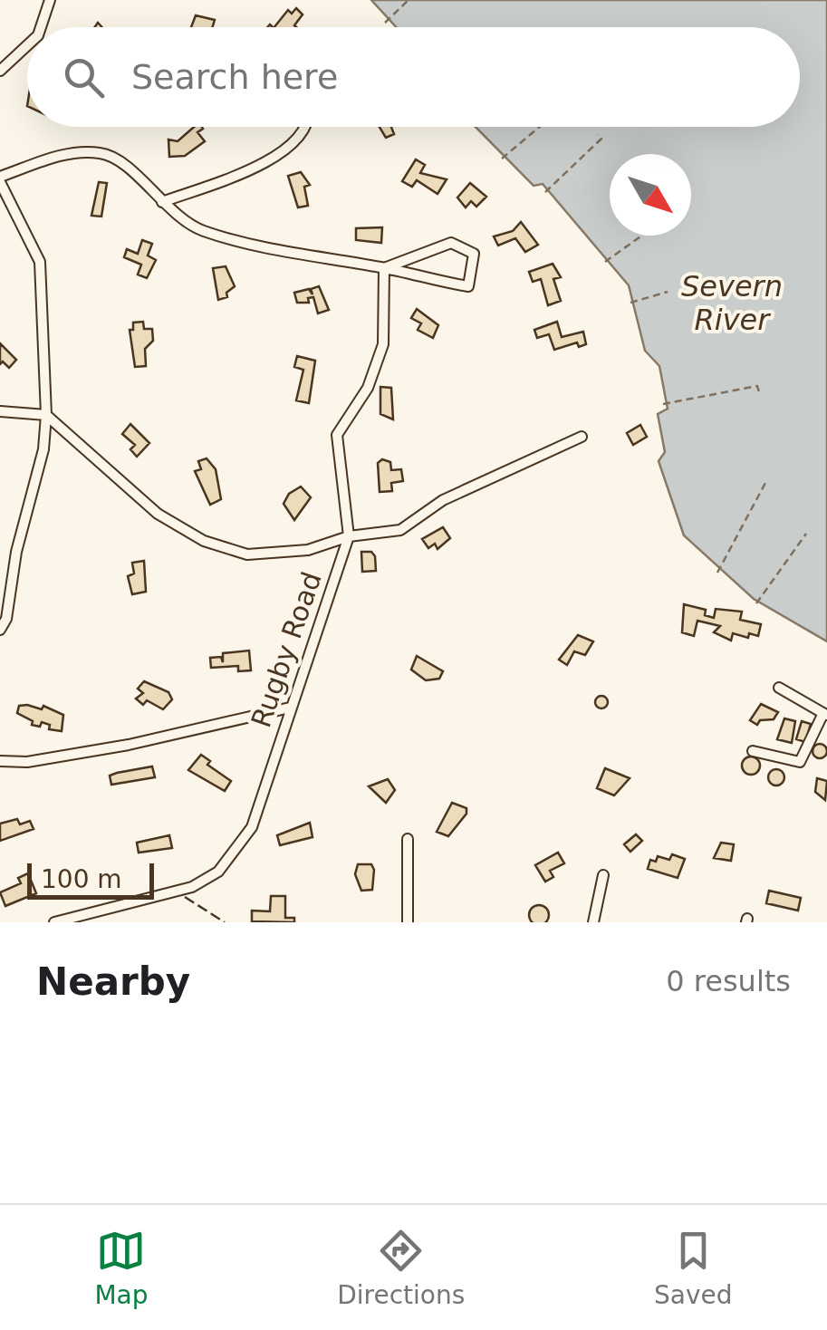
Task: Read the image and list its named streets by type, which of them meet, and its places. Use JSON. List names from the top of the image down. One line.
{"streets":{"street":["Rugby Road"]},"water":["Severn River"],"scale_bar":"100 m","north":"bottom right","page":{"search":"Search here","scale":"100 m","heading":["Nearby","0 results"],"nav":["Map","Directions","Saved"]}}
